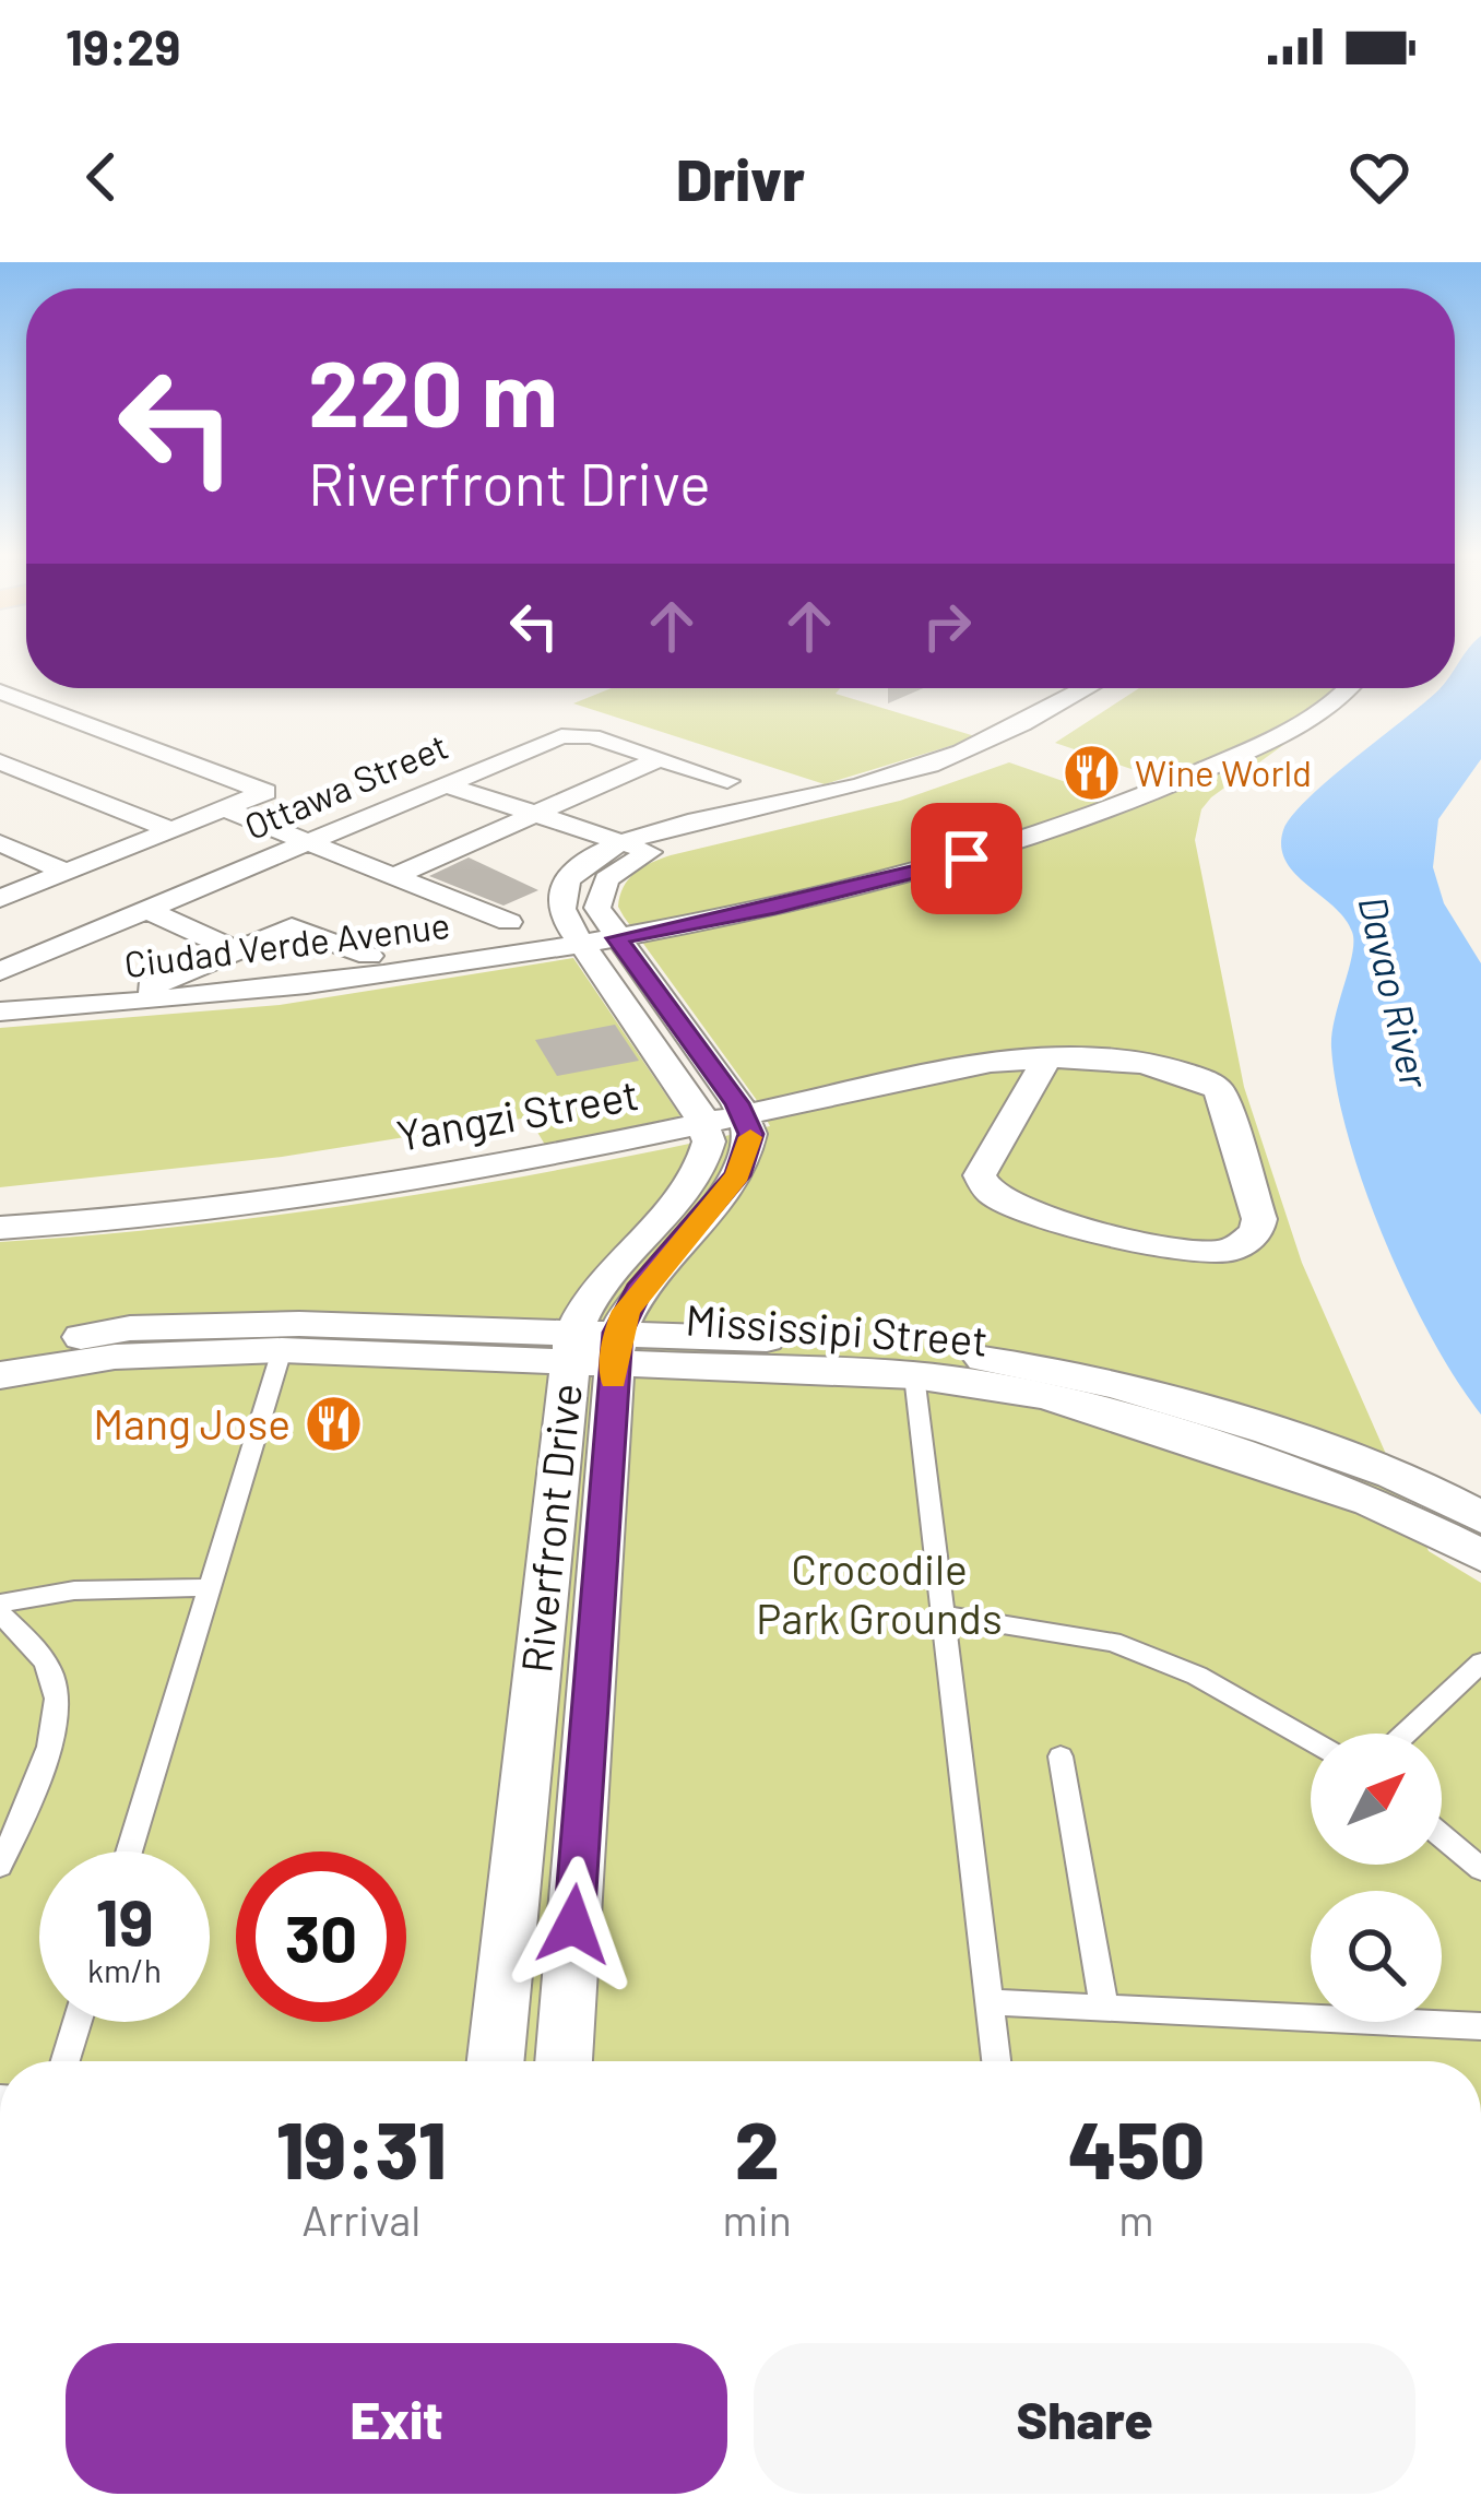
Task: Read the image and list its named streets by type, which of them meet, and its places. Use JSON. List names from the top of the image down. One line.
{"streets":{"street":["Ottawa Street","Ciudad Verde Avenue","Yangzi Street","Mississipi Street","Riverfront Drive"]},"crossings":[["Yangzi Street","Riverfront Drive"],["Mississipi Street","Riverfront Drive"]],"water":["Davao River"],"parks":["Crocodile Park Grounds"],"places":{"restaurant":["Wine World","Mang Jose"]},"north":"top right","page":{"status":"19:29","header":"Drivr","turn":["220 m","Riverfront Drive"],"speed":"19 km/h","limit":"30","eta":["19:31","Arrival","2","min","450","m"],"buttons":["Exit","Share"]}}
